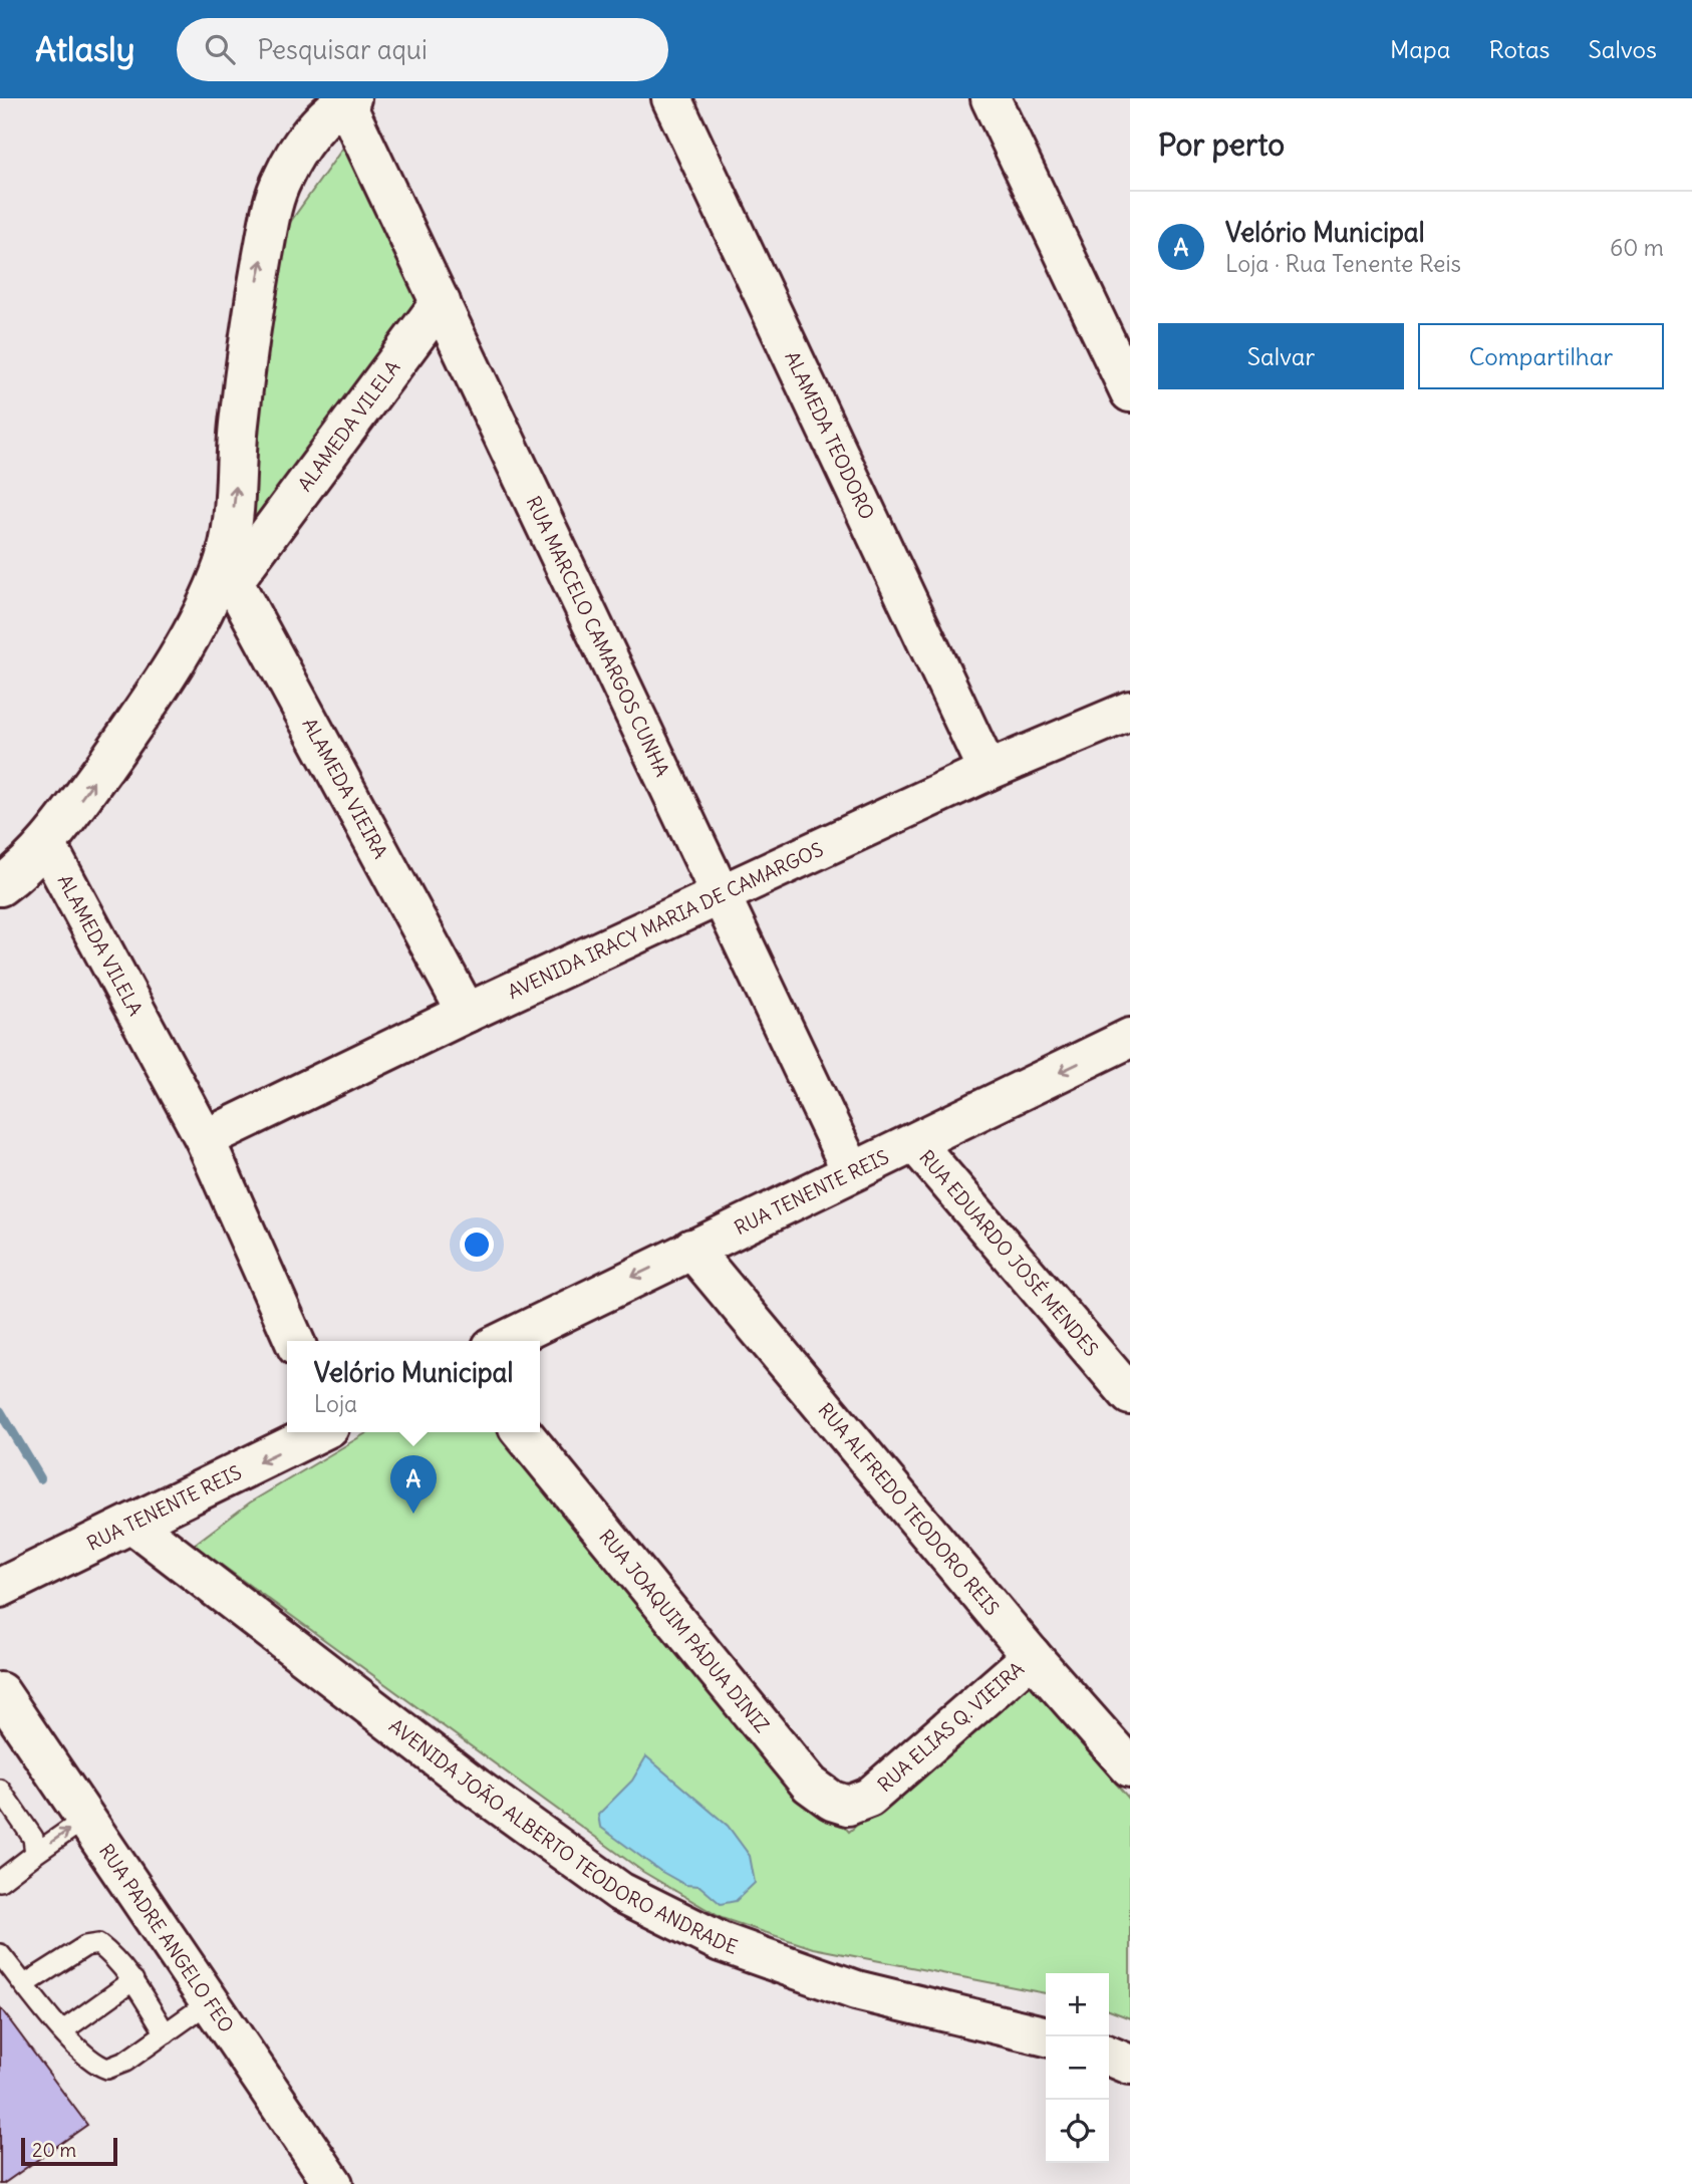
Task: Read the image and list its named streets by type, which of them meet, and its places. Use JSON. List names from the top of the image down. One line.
{"streets":{"street":["ALAMEDA VILELA","ALAMEDA TEODORO","RUA MARCELO CAMARGOS CUNHA","ALAMEDA VIEIRA","AVENIDA IRACY MARIA DE CAMARGOS","RUA TENENTE REIS","RUA EDUARDO JOSÉ MENDES","RUA ALFREDO TEODORO REIS","RUA JOAQUIM PÁDUA DINIZ","RUA ELIAS Q. VIEIRA","AVENIDA JOÃO ALBERTO TEODORO ANDRADE","RUA PADRE ANGELO FEO"]},"crossings":[["ALAMEDA VILELA","RUA MARCELO CAMARGOS CUNHA"],["ALAMEDA VILELA","ALAMEDA VIEIRA"],["ALAMEDA VILELA","AVENIDA IRACY MARIA DE CAMARGOS"],["ALAMEDA TEODORO","AVENIDA IRACY MARIA DE CAMARGOS"],["RUA MARCELO CAMARGOS CUNHA","AVENIDA IRACY MARIA DE CAMARGOS"],["RUA MARCELO CAMARGOS CUNHA","RUA TENENTE REIS"],["ALAMEDA VIEIRA","AVENIDA IRACY MARIA DE CAMARGOS"],["RUA TENENTE REIS","RUA EDUARDO JOSÉ MENDES"],["RUA TENENTE REIS","RUA ALFREDO TEODORO REIS"],["RUA TENENTE REIS","AVENIDA JOÃO ALBERTO TEODORO ANDRADE"],["RUA ALFREDO TEODORO REIS","RUA ELIAS Q. VIEIRA"],["RUA JOAQUIM PÁDUA DINIZ","RUA ELIAS Q. VIEIRA"]],"one_way":["RUA TENENTE REIS"],"scale_bar":"20 m","page":{"header":"Atlasly","search":"Pesquisar aqui","nav":["Mapa","Rotas","Salvos"],"heading":"Por perto","list":[{"mark":"A","name":"Velório Municipal","note":"Loja · Rua Tenente Reis","value":"60 m"}],"buttons":["Salvar","Compartilhar"],"popup":["Velório Municipal","Loja"],"pins":"A","map_buttons":["+","−"],"scale":"20 m"}}
